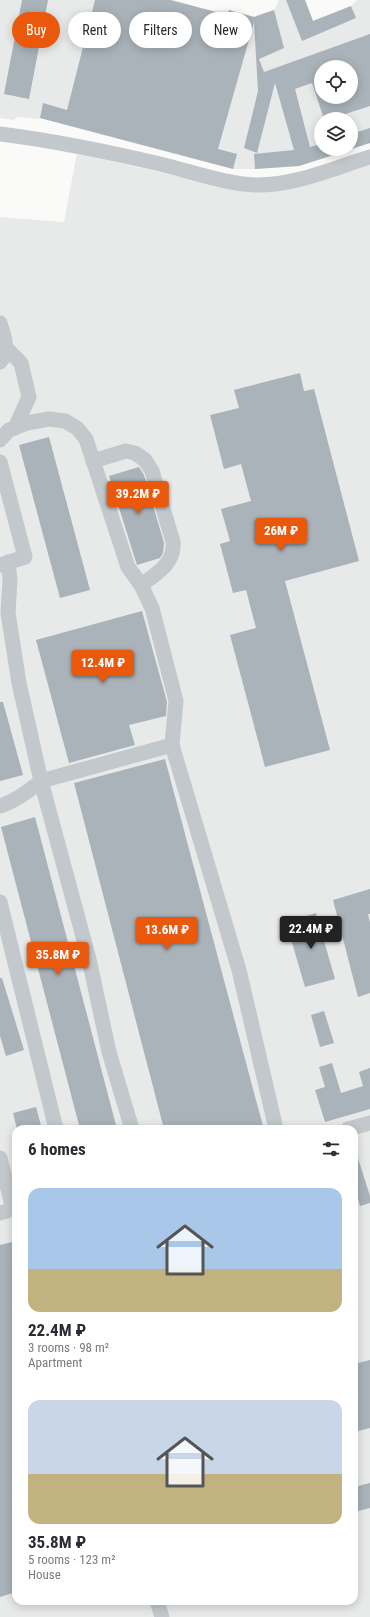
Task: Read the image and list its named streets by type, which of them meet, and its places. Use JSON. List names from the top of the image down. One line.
{"page":{"chip":["Buy","Rent","Filters","New"],"price":["39.2M ₽","26M ₽","12.4M ₽","22.4M ₽","13.6M ₽","35.8M ₽"],"heading":"6 homes","list":[{"name":"22.4M ₽","note":"3 rooms · 98 m² · Apartment"},{"name":"35.8M ₽","note":"5 rooms · 123 m² · House"}]}}
